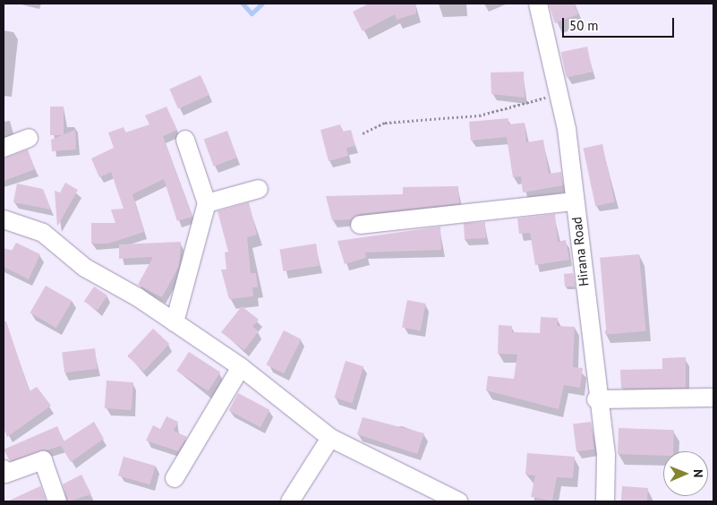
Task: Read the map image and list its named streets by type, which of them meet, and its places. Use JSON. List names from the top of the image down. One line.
{"streets":{"street":["Hirana Road"]},"scale_bar":"50 m","north":"right"}
